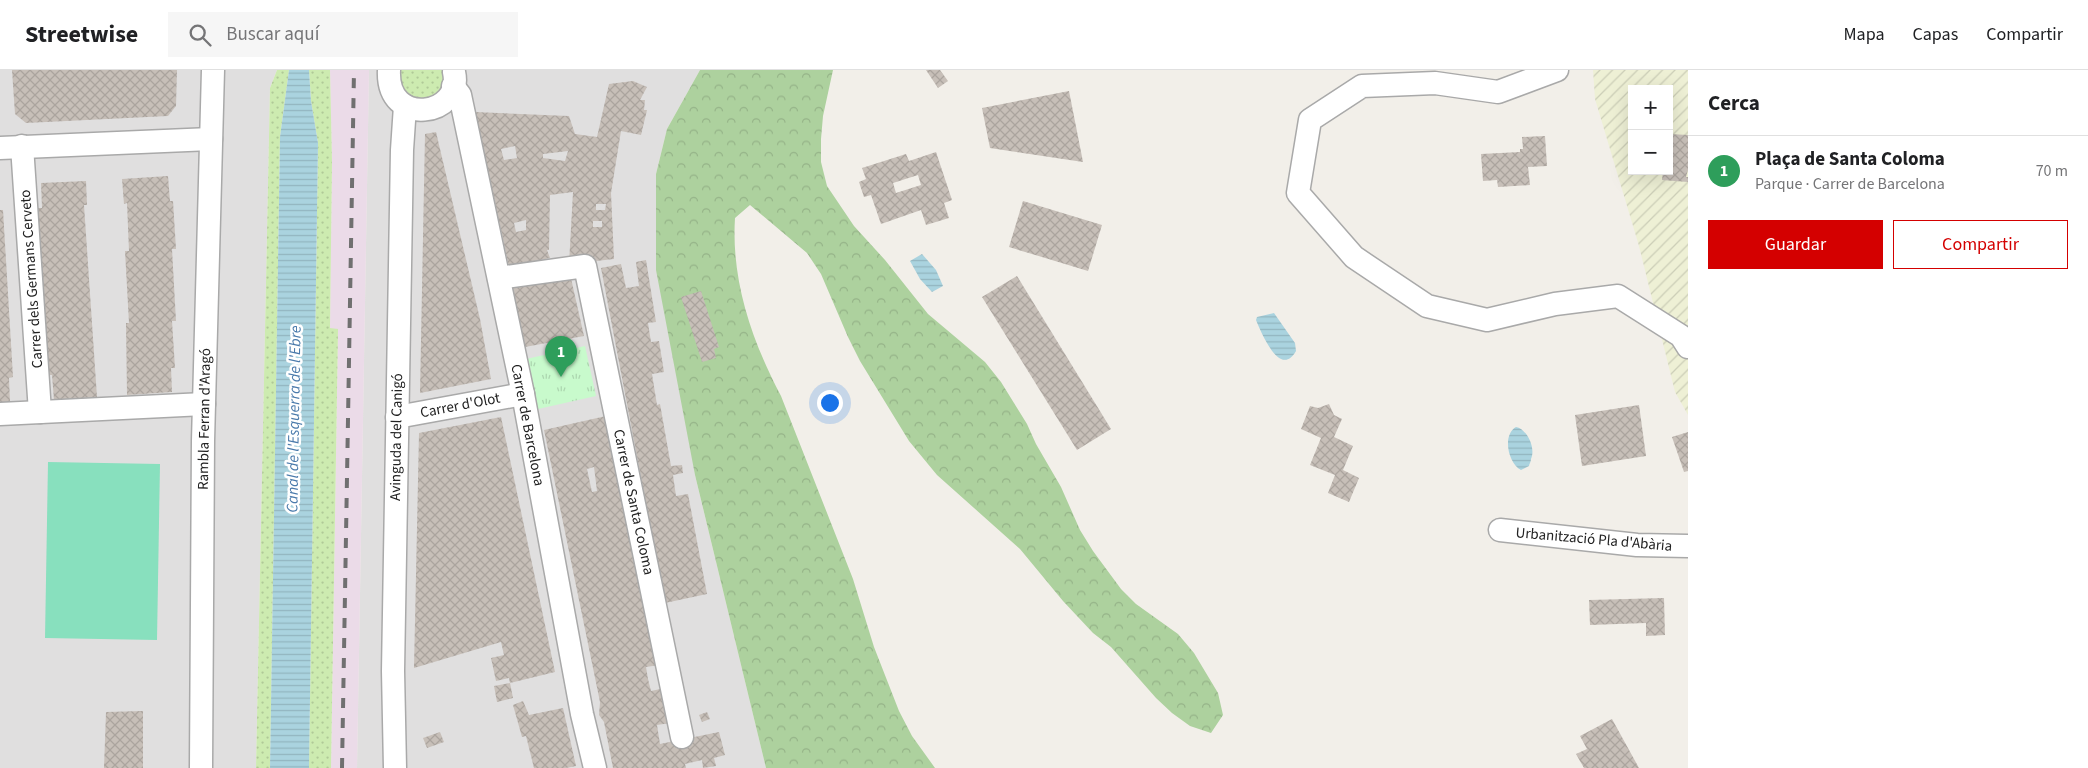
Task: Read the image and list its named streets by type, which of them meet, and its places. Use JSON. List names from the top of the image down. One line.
{"streets":{"street":["Carrer dels Germans Cerveto","Carrer d'Olot","Rambla Ferran d'Aragó","Carrer de Barcelona","Avinguda del Canigó","Carrer de Santa Coloma","Urbanització Pla d'Abària"]},"crossings":[["Carrer d'Olot","Carrer de Barcelona"],["Carrer d'Olot","Avinguda del Canigó"],["Carrer de Barcelona","Carrer de Santa Coloma"]],"water":["Canal de l'Esquerra de l'Ebre"],"page":{"header":"Streetwise","search":"Buscar aquí","nav":["Mapa","Capas","Compartir"],"heading":"Cerca","map_buttons":["+","−"],"list":[{"mark":"1","name":"Plaça de Santa Coloma","note":"Parque · Carrer de Barcelona","value":"70 m"}],"buttons":["Guardar","Compartir"],"pins":"1"}}
